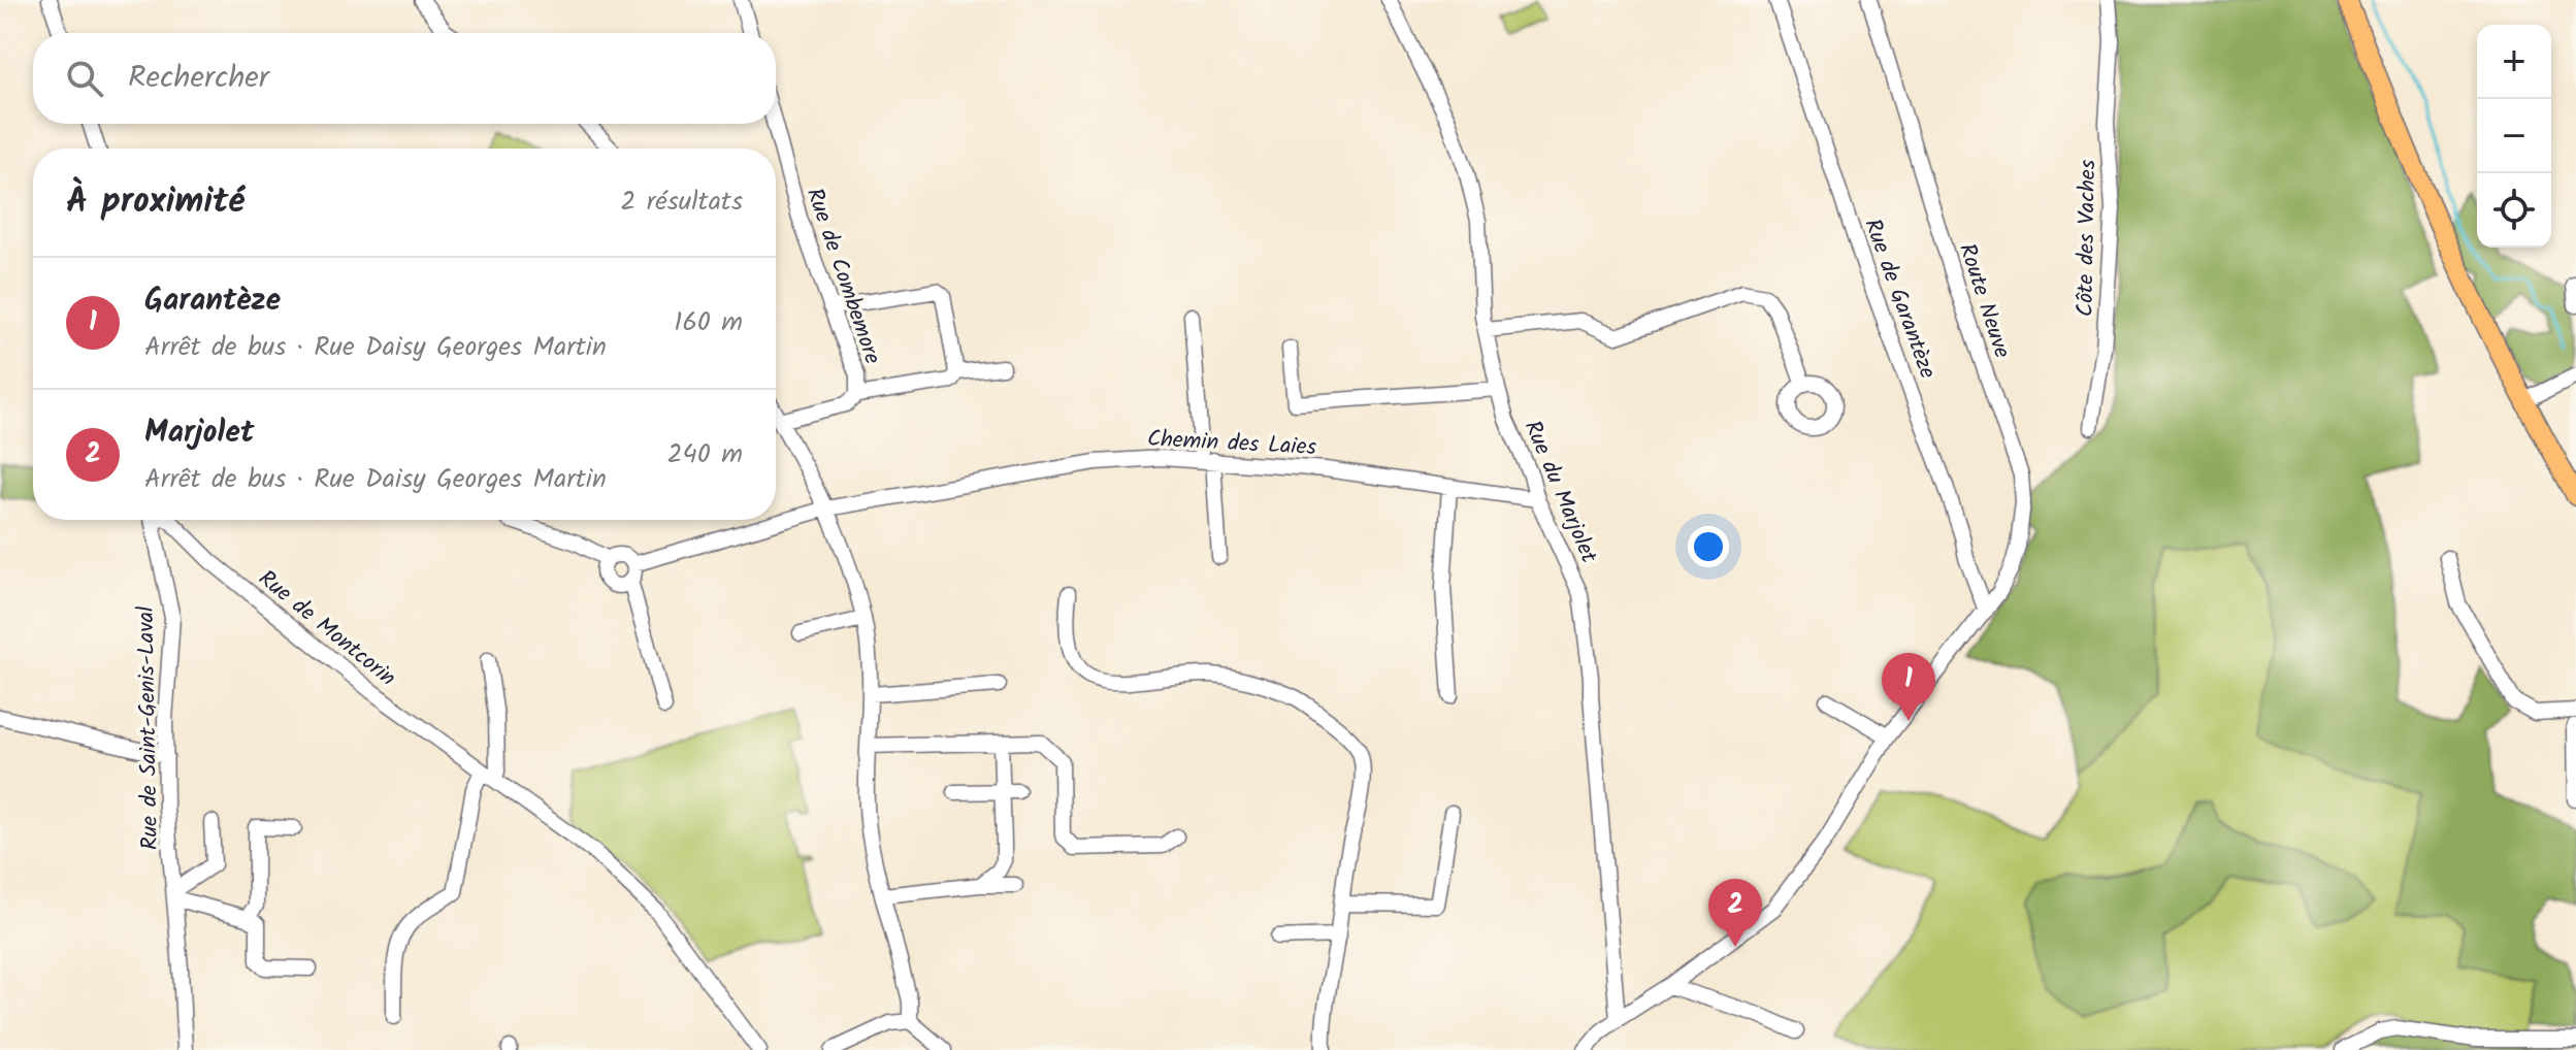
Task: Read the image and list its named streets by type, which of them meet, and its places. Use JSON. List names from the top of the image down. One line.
{"streets":{"street":["Côte des Vaches","Rue de Combemore","Rue de Garantèze","Route Neuve","Chemin des Laies","Rue du Marjolet","Rue de Montcorin","Rue de Saint-Genis-Laval"]},"crossings":[["Rue de Garantèze","Route Neuve"],["Route Neuve","Rue du Marjolet"],["Chemin des Laies","Rue du Marjolet"]],"page":{"map_buttons":["+","−"],"search":"Rechercher","heading":["À proximité","2 résultats"],"list":[{"mark":"1","name":"Garantèze","note":"Arrêt de bus · Rue Daisy Georges Martin","value":"160 m"},{"mark":"2","name":"Marjolet","note":"Arrêt de bus · Rue Daisy Georges Martin","value":"240 m"}],"pins":["1","2"]}}
